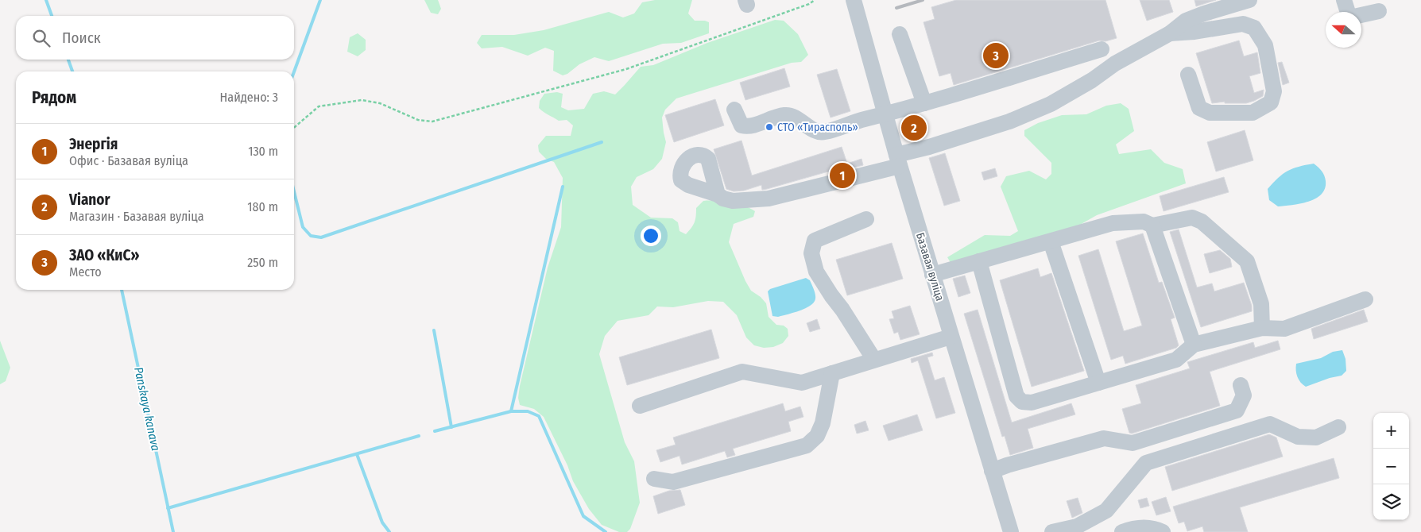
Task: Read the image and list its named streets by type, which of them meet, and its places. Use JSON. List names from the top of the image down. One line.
{"streets":{"street":["Базавая вуліца"]},"water":["Panskaya kanava"],"places":["СТО «Тирасполь»"],"north":"left","page":{"search":"Поиск","pins":["3","2","1"],"heading":["Рядом","Найдено: 3"],"list":[{"mark":"1","name":"Энергія","note":"Офис · Базавая вуліца","value":"130 m"},{"mark":"2","name":"Vianor","note":"Магазин · Базавая вуліца","value":"180 m"},{"mark":"3","name":"ЗАО «КиС»","note":"Место","value":"250 m"}],"map_buttons":["+","−"]}}
